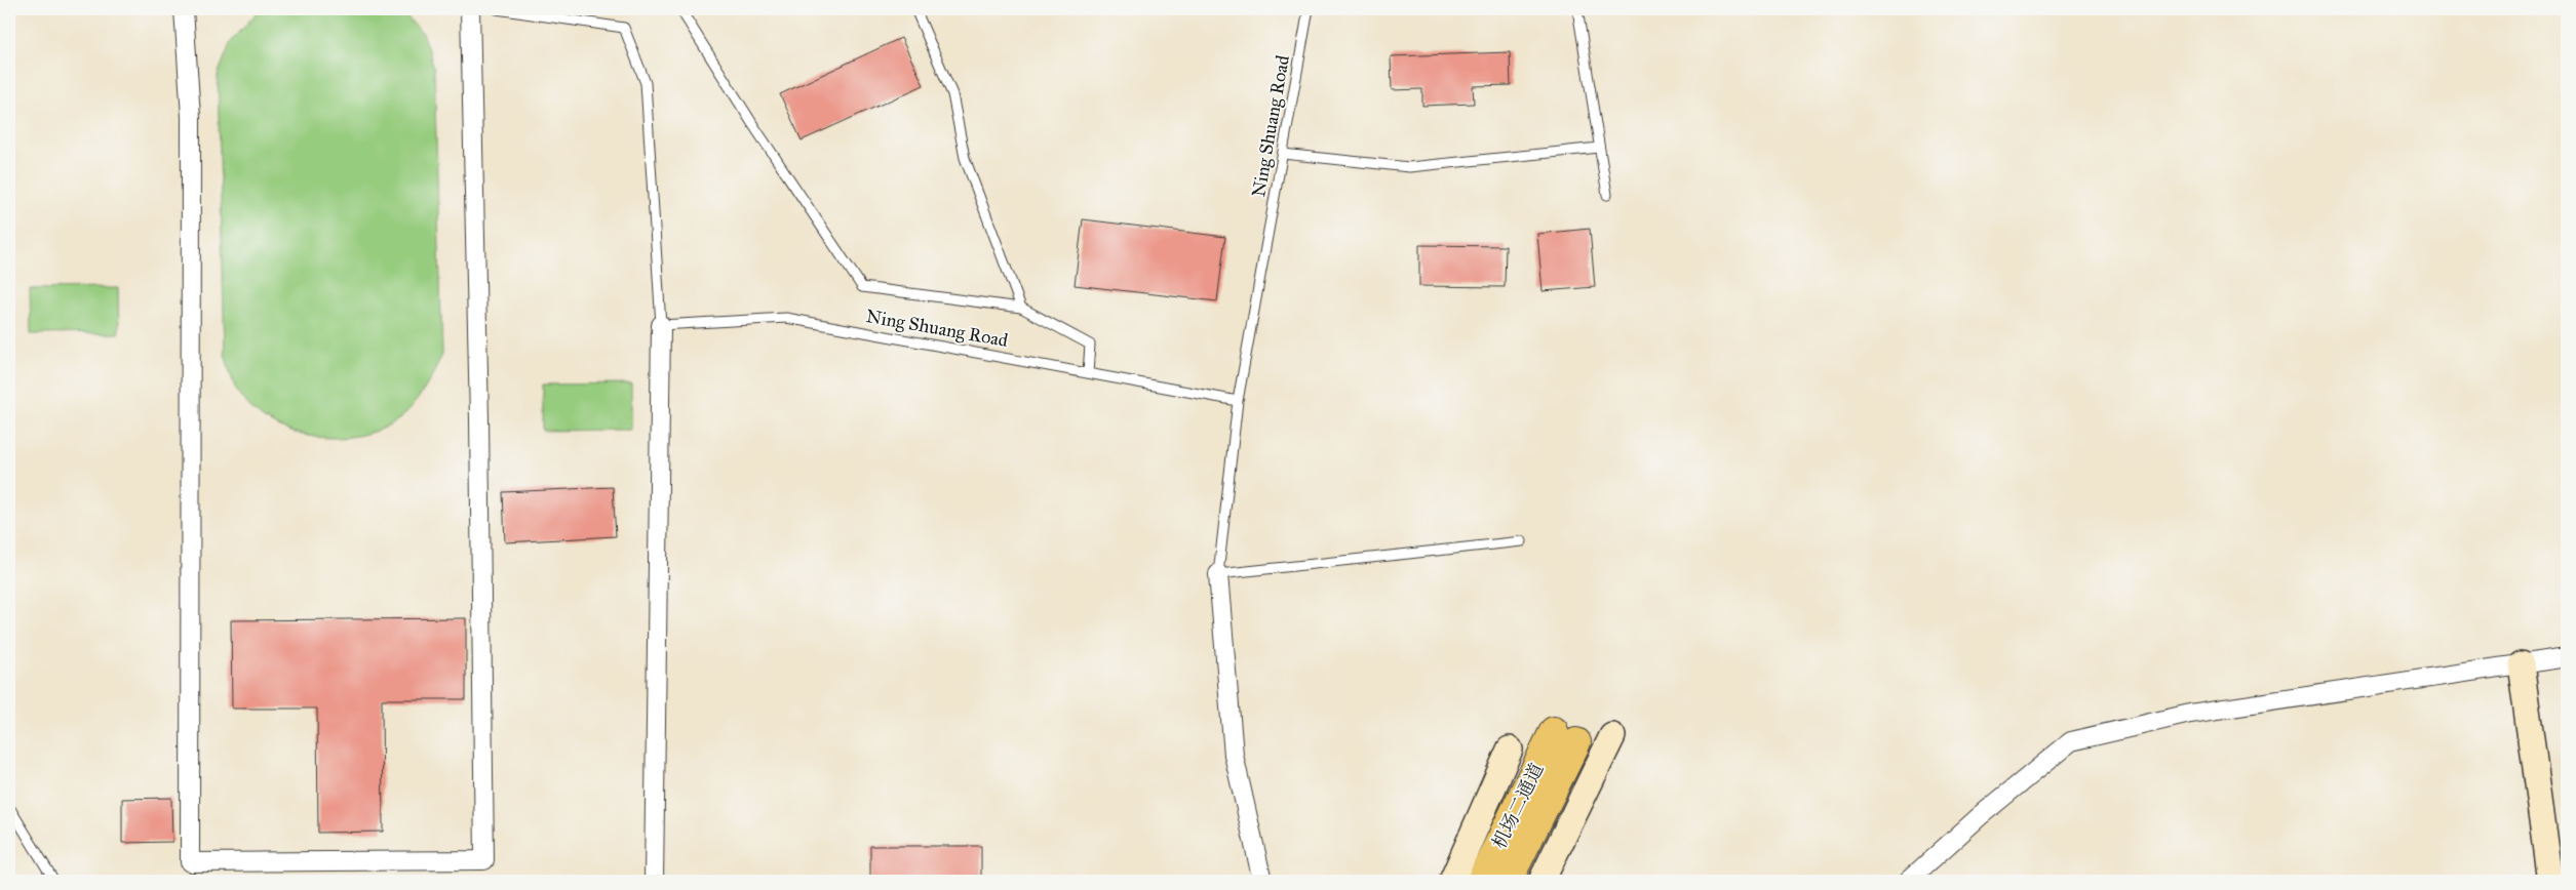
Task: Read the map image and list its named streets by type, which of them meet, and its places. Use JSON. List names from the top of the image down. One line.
{"streets":{"highway":["机场二通道"],"lane":["Ning Shuang Road"]}}
